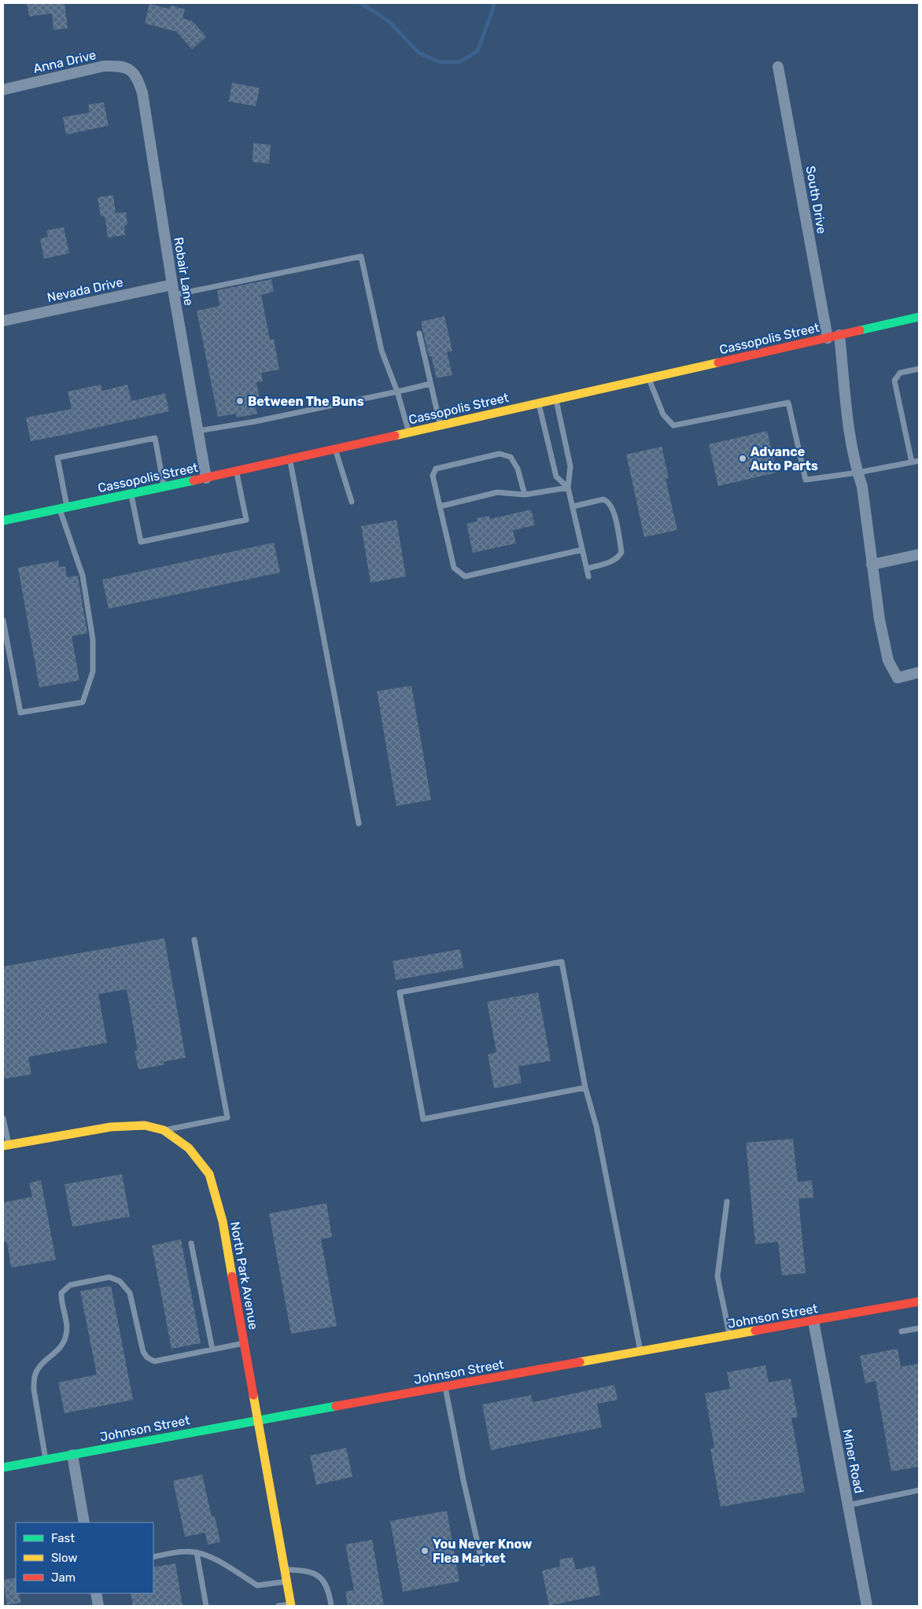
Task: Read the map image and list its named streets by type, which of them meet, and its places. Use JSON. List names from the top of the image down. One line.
{"streets":{"street":["Anna Drive","South Drive","Robair Lane","Nevada Drive","Cassopolis Street","North Park Avenue","Johnson Street","Miner Road"]},"crossings":[["Anna Drive","Robair Lane"],["South Drive","Cassopolis Street"],["Robair Lane","Nevada Drive"],["Robair Lane","Cassopolis Street"],["North Park Avenue","Johnson Street"],["Johnson Street","Miner Road"]],"places":["Between The Buns","Advance Auto Parts","You Never Know Flea Market"],"legend":["Fast","Slow","Jam"]}
